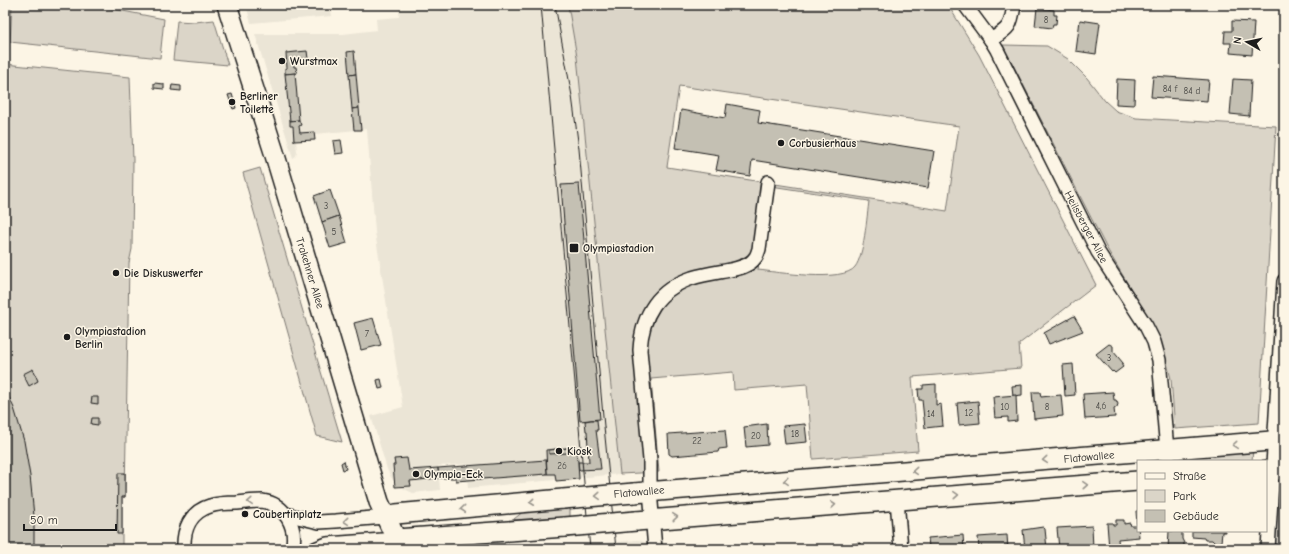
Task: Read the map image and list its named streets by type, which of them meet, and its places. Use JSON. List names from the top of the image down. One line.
{"streets":{"main road":["Trakehner Allee","Flatowallee"],"street":["Heilsberger Allee"]},"crossings":[["Heilsberger Allee","Flatowallee"],["Trakehner Allee","Flatowallee"]],"places":{"other":["Wurstmax","Berliner Toilette","Corbusierhaus","Die Diskuswerfer","Olympiastadion Berlin","Kiosk","Olympia-Eck","Coubertinplatz"],"transit":["Olympiastadion"]},"house_numbers":["8","84 f","84 d","3","5","7","3","4,6","10","8","12","14","18","20","22","26"],"legend":["Straße","Park","Gebäude"],"scale_bar":"50 m","north":"left"}
